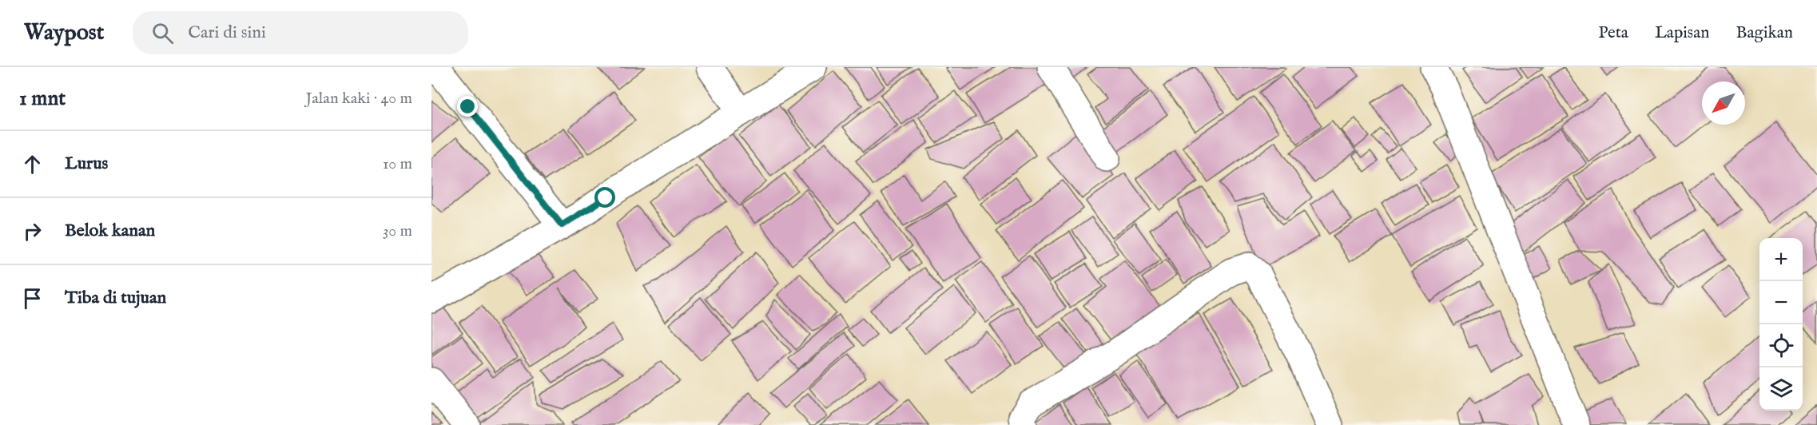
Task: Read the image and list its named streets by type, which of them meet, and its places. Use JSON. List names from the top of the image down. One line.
{"north":"bottom left","page":{"header":"Waypost","search":"Cari di sini","nav":["Peta","Lapisan","Bagikan"],"heading":["1 mnt","Jalan kaki · 40 m"],"list":[["Lurus","10 m"],["Belok kanan","30 m"],"Tiba di tujuan"],"map_buttons":["+","−"]}}
